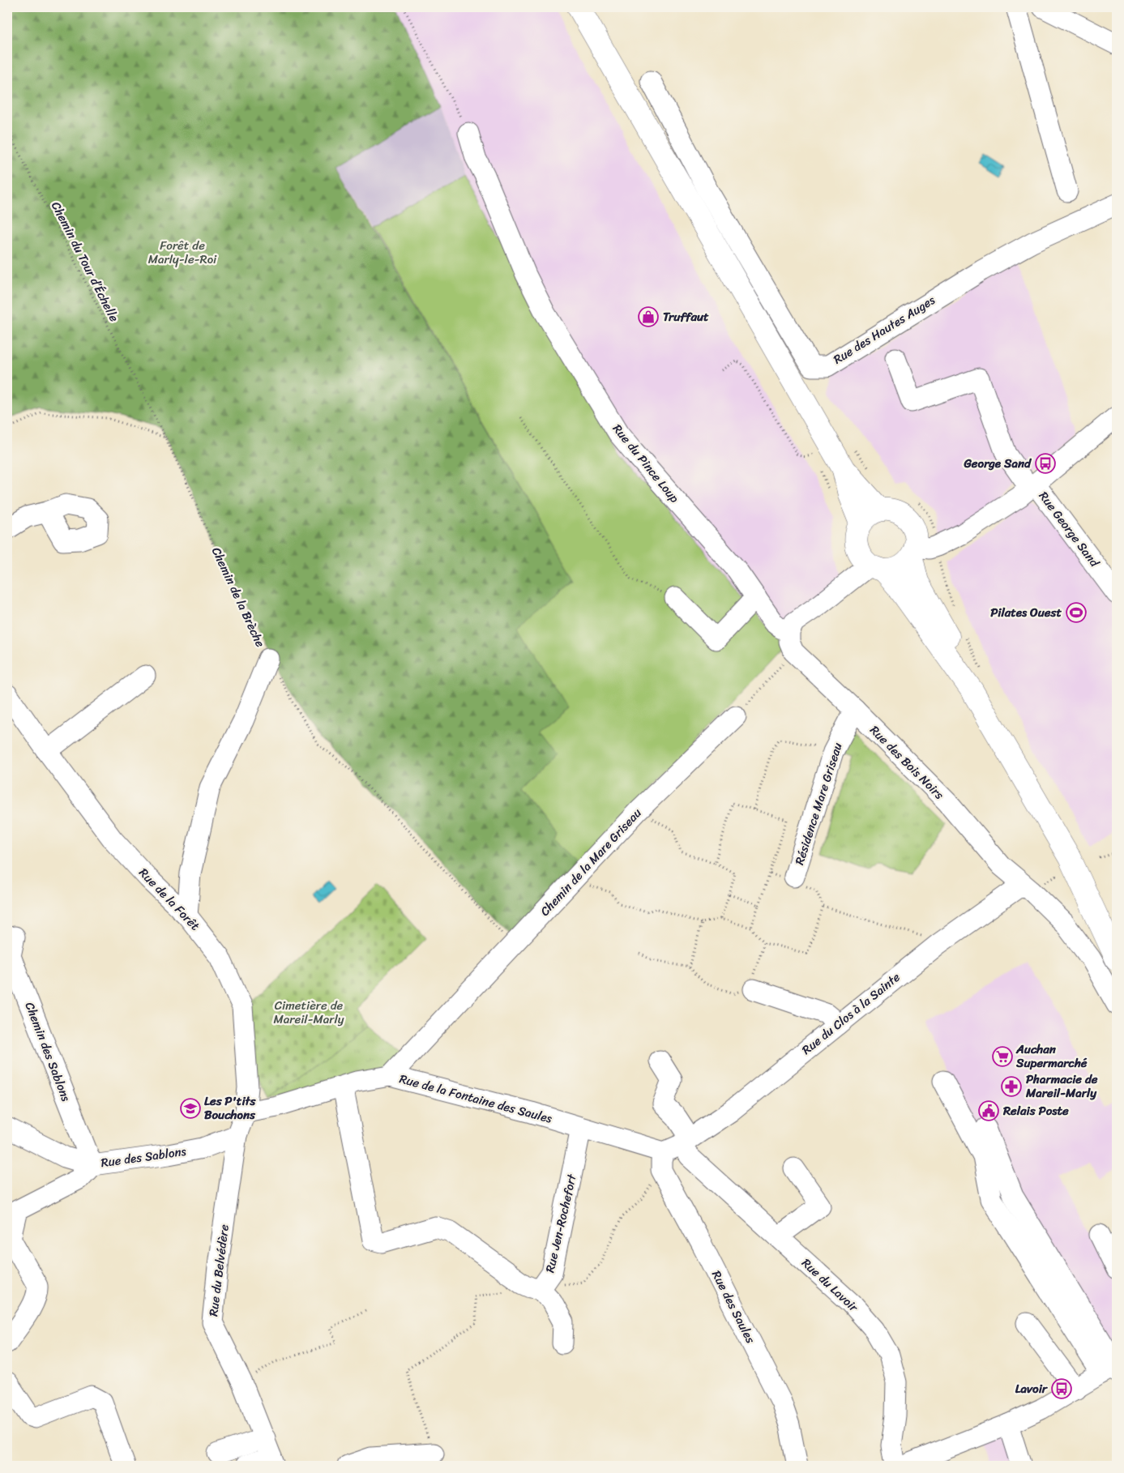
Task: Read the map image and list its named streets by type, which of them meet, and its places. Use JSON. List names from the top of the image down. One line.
{"streets":{"street":["Rue des Hautes Auges","Rue du Pince Loup","Rue George Sand","Chemin de la Brèche","Rue des Bois Noirs","Résidence Mare Griseau","Chemin de la Mare Griseau","Rue de la Forêt","Rue du Clos à la Sainte","Chemin des Sablons","Rue de la Fontaine des Saules","Rue des Sablons","Rue Jen-Rochefort","Rue du Belvédère","Rue du Lavoir","Rue des Saules"],"path":["Chemin du Tour d’Échelle"]},"crossings":[["Chemin du Tour d’Échelle","Chemin de la Brèche"],["Rue du Pince Loup","Rue des Bois Noirs"],["Chemin de la Brèche","Rue de la Forêt"],["Rue des Bois Noirs","Résidence Mare Griseau"],["Rue des Bois Noirs","Rue du Clos à la Sainte"],["Chemin de la Mare Griseau","Rue de la Fontaine des Saules"],["Rue de la Forêt","Rue de la Fontaine des Saules"],["Rue de la Forêt","Rue des Sablons"],["Rue de la Forêt","Rue du Belvédère"],["Rue du Clos à la Sainte","Rue de la Fontaine des Saules"],["Rue du Clos à la Sainte","Rue du Lavoir"],["Rue du Clos à la Sainte","Rue des Saules"],["Chemin des Sablons","Rue des Sablons"],["Rue de la Fontaine des Saules","Rue Jen-Rochefort"],["Rue de la Fontaine des Saules","Rue du Lavoir"],["Rue de la Fontaine des Saules","Rue des Saules"],["Rue des Sablons","Rue du Belvédère"],["Rue du Lavoir","Rue des Saules"]],"parks":["Forêt de Marly-le-Roi","Cimetière de Mareil-Marly"],"places":{"shop":["Truffaut"],"bus stop":["George Sand","Lavoir"],"sports":["Pilates Ouest"],"supermarket":["Auchan Supermarché"],"pharmacy":["Pharmacie de Mareil-Marly"],"school or university":["Les P'tits Bouchons"],"public building":["Relais Poste"]}}
